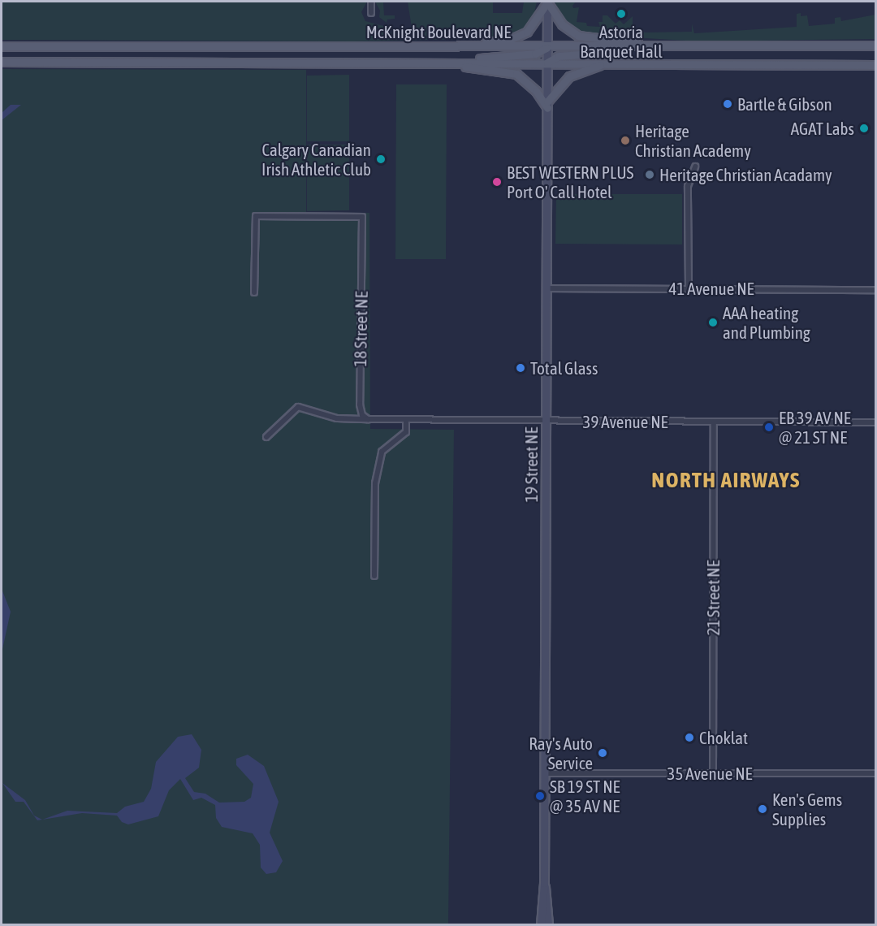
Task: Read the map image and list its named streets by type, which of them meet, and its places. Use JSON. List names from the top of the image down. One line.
{"streets":{"main road":["McKnight Boulevard NE"],"street":["41 Avenue NE","18 Street NE","39 Avenue NE","19 Street NE","21 Street NE","35 Avenue NE"]},"crossings":[["McKnight Boulevard NE","19 Street NE"],["41 Avenue NE","19 Street NE"],["18 Street NE","39 Avenue NE"],["39 Avenue NE","19 Street NE"],["39 Avenue NE","21 Street NE"],["19 Street NE","35 Avenue NE"],["21 Street NE","35 Avenue NE"]],"districts":["NORTH AIRWAYS"],"places":["Astoria Banquet Hall","Bartle & Gibson","AGAT Labs","Heritage Christian Academy","Calgary Canadian Irish Athletic Club","Heritage Christian Acadamy","BEST WESTERN PLUS Port O' Call Hotel","AAA heating and Plumbing","Total Glass","EB 39 AV NE @ 21 ST NE","Choklat","Ray's Auto Service","SB 19 ST NE @ 35 AV NE","Ken's Gems Supplies"]}
